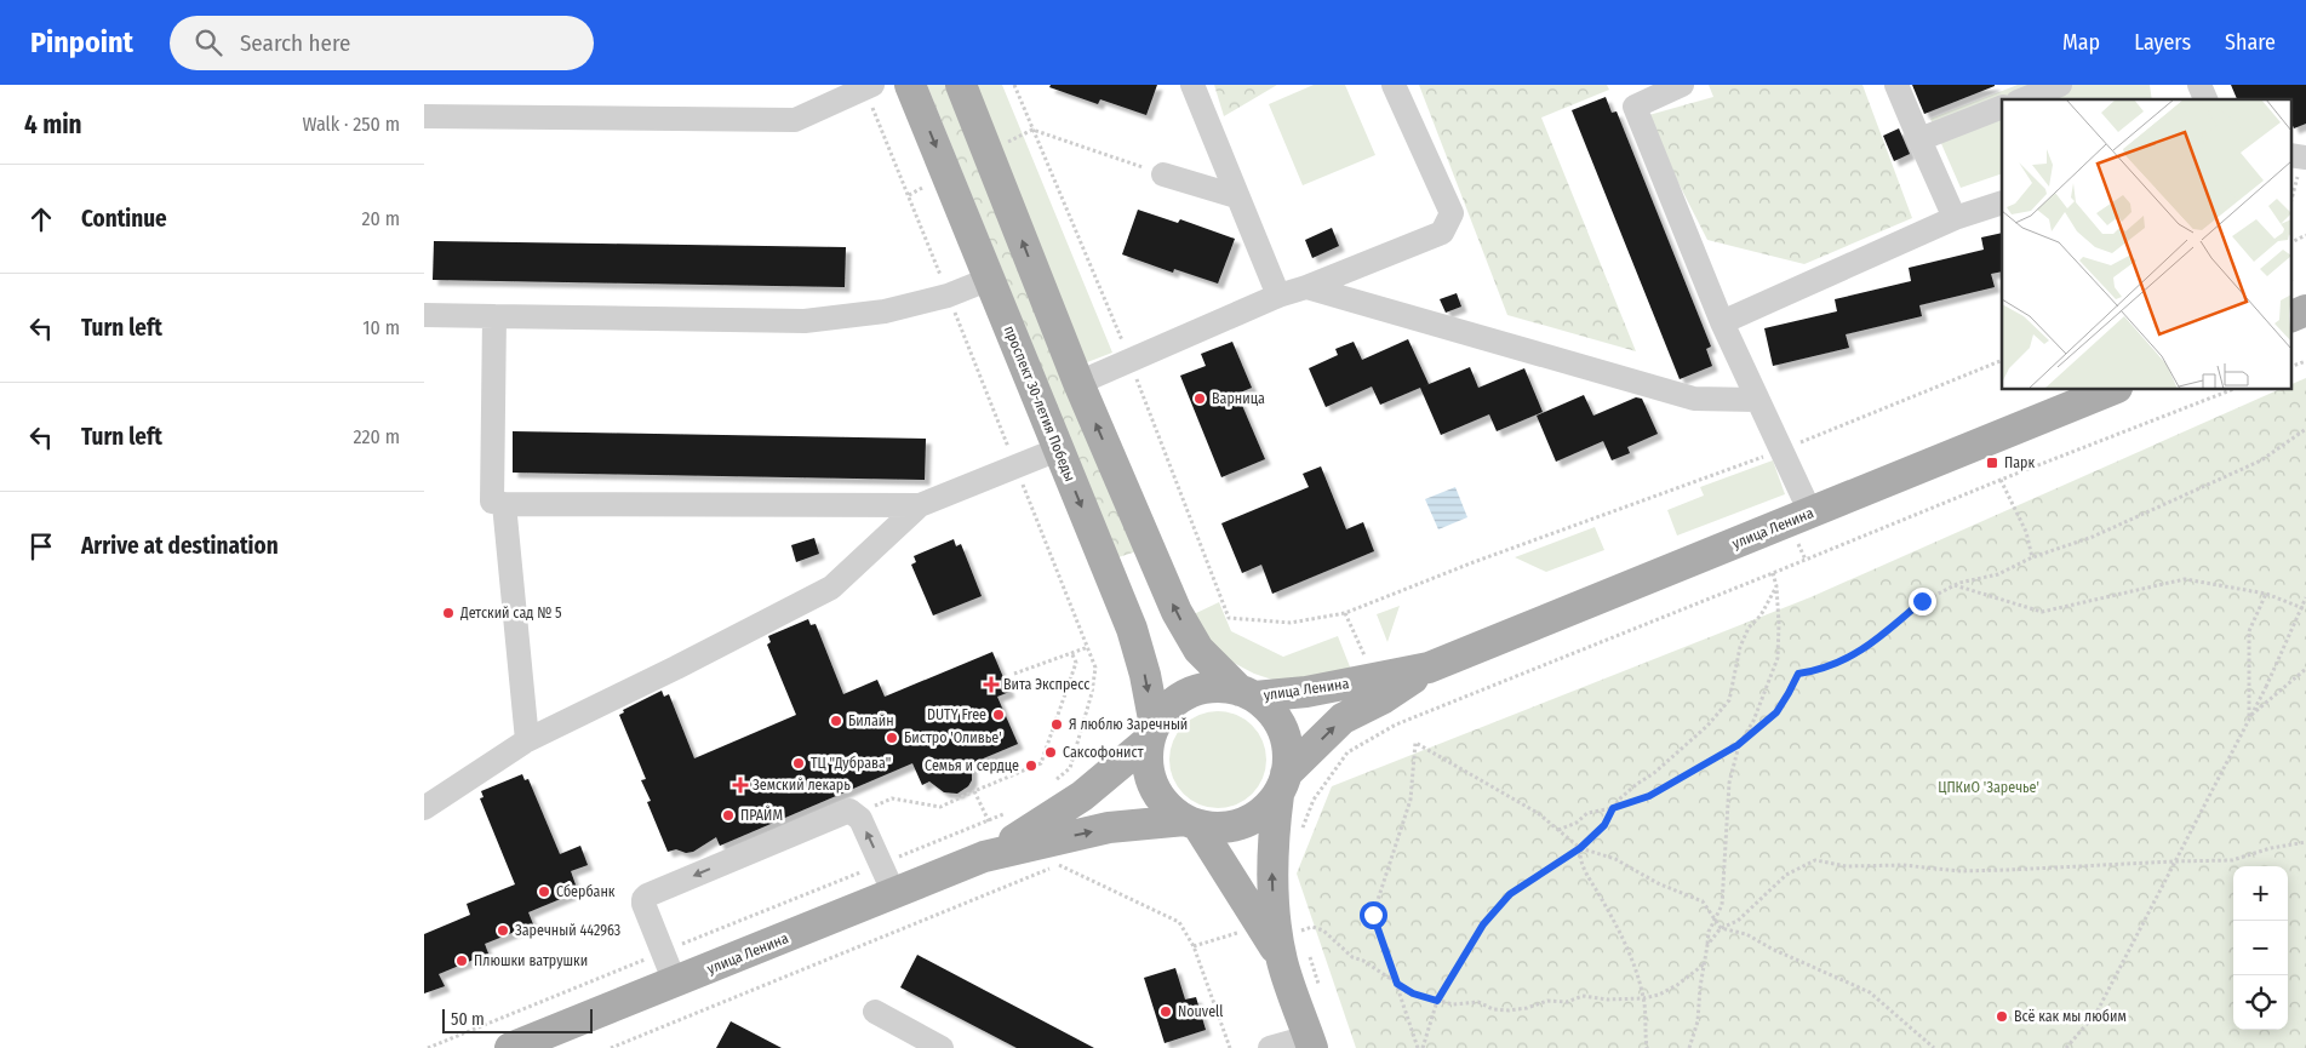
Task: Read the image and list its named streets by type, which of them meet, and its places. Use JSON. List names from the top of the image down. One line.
{"streets":{"main road":["проспект 30-летия Победы","улица Ленина"]},"crossings":[["проспект 30-летия Победы","улица Ленина"]],"parks":["ЦПКиО 'Заречье'"],"places":{"other":["Варница","Детский сад № 5","DUTY Free","Билайн","Я люблю Заречный","Бистро 'Оливье'","Саксофонист","ТЦ \"Дубрава\"","Семья и сердце","ПРАЙМ","Сбербанк","Заречный 442963","Плюшки ватрушки","Nouvell","Всё как мы любим"],"transit":["Парк"],"health":["Вита Экспресс","Земский лекарь"]},"scale_bar":"50 m","page":{"header":"Pinpoint","search":"Search here","nav":["Map","Layers","Share"],"heading":["4 min","Walk · 250 m"],"list":[["Continue","20 m"],["Turn left","10 m"],["Turn left","220 m"],"Arrive at destination"],"map_buttons":["+","−"],"scale":"50 m"}}
